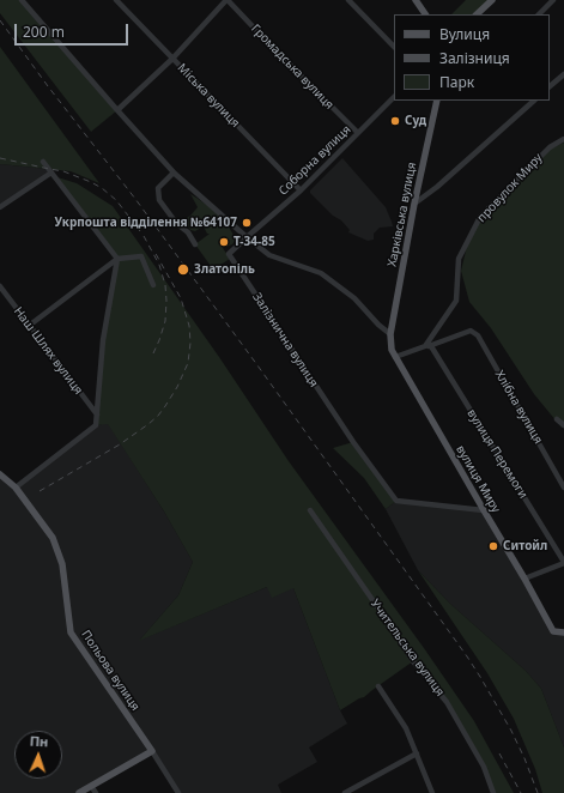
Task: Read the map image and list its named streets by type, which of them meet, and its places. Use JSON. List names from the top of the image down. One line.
{"streets":{"main road":["Харківська вулиця","вулиця Миру","Польова вулиця"],"street":["Громадська вулиця","Міська вулиця","Соборна вулиця","провулок Миру","Залізнична вулиця","Наш Шлях вулиця","Хлібна вулиця","вулиця Перемоги","Учительська вулиця"]},"crossings":[["Громадська вулиця","Соборна вулиця"],["Міська вулиця","Соборна вулиця"],["Соборна вулиця","Залізнична вулиця"],["провулок Миру","Хлібна вулиця"],["провулок Миру","вулиця Перемоги"],["Харківська вулиця","вулиця Миру"],["Залізнична вулиця","вулиця Миру"],["Хлібна вулиця","вулиця Перемоги"]],"places":["Суд","Укрпошта відділення №64107","Т-34-85","Златопіль","Ситойл"],"legend":["Вулиця","Залізниця","Парк"],"scale_bar":"200 m","north":"top"}
